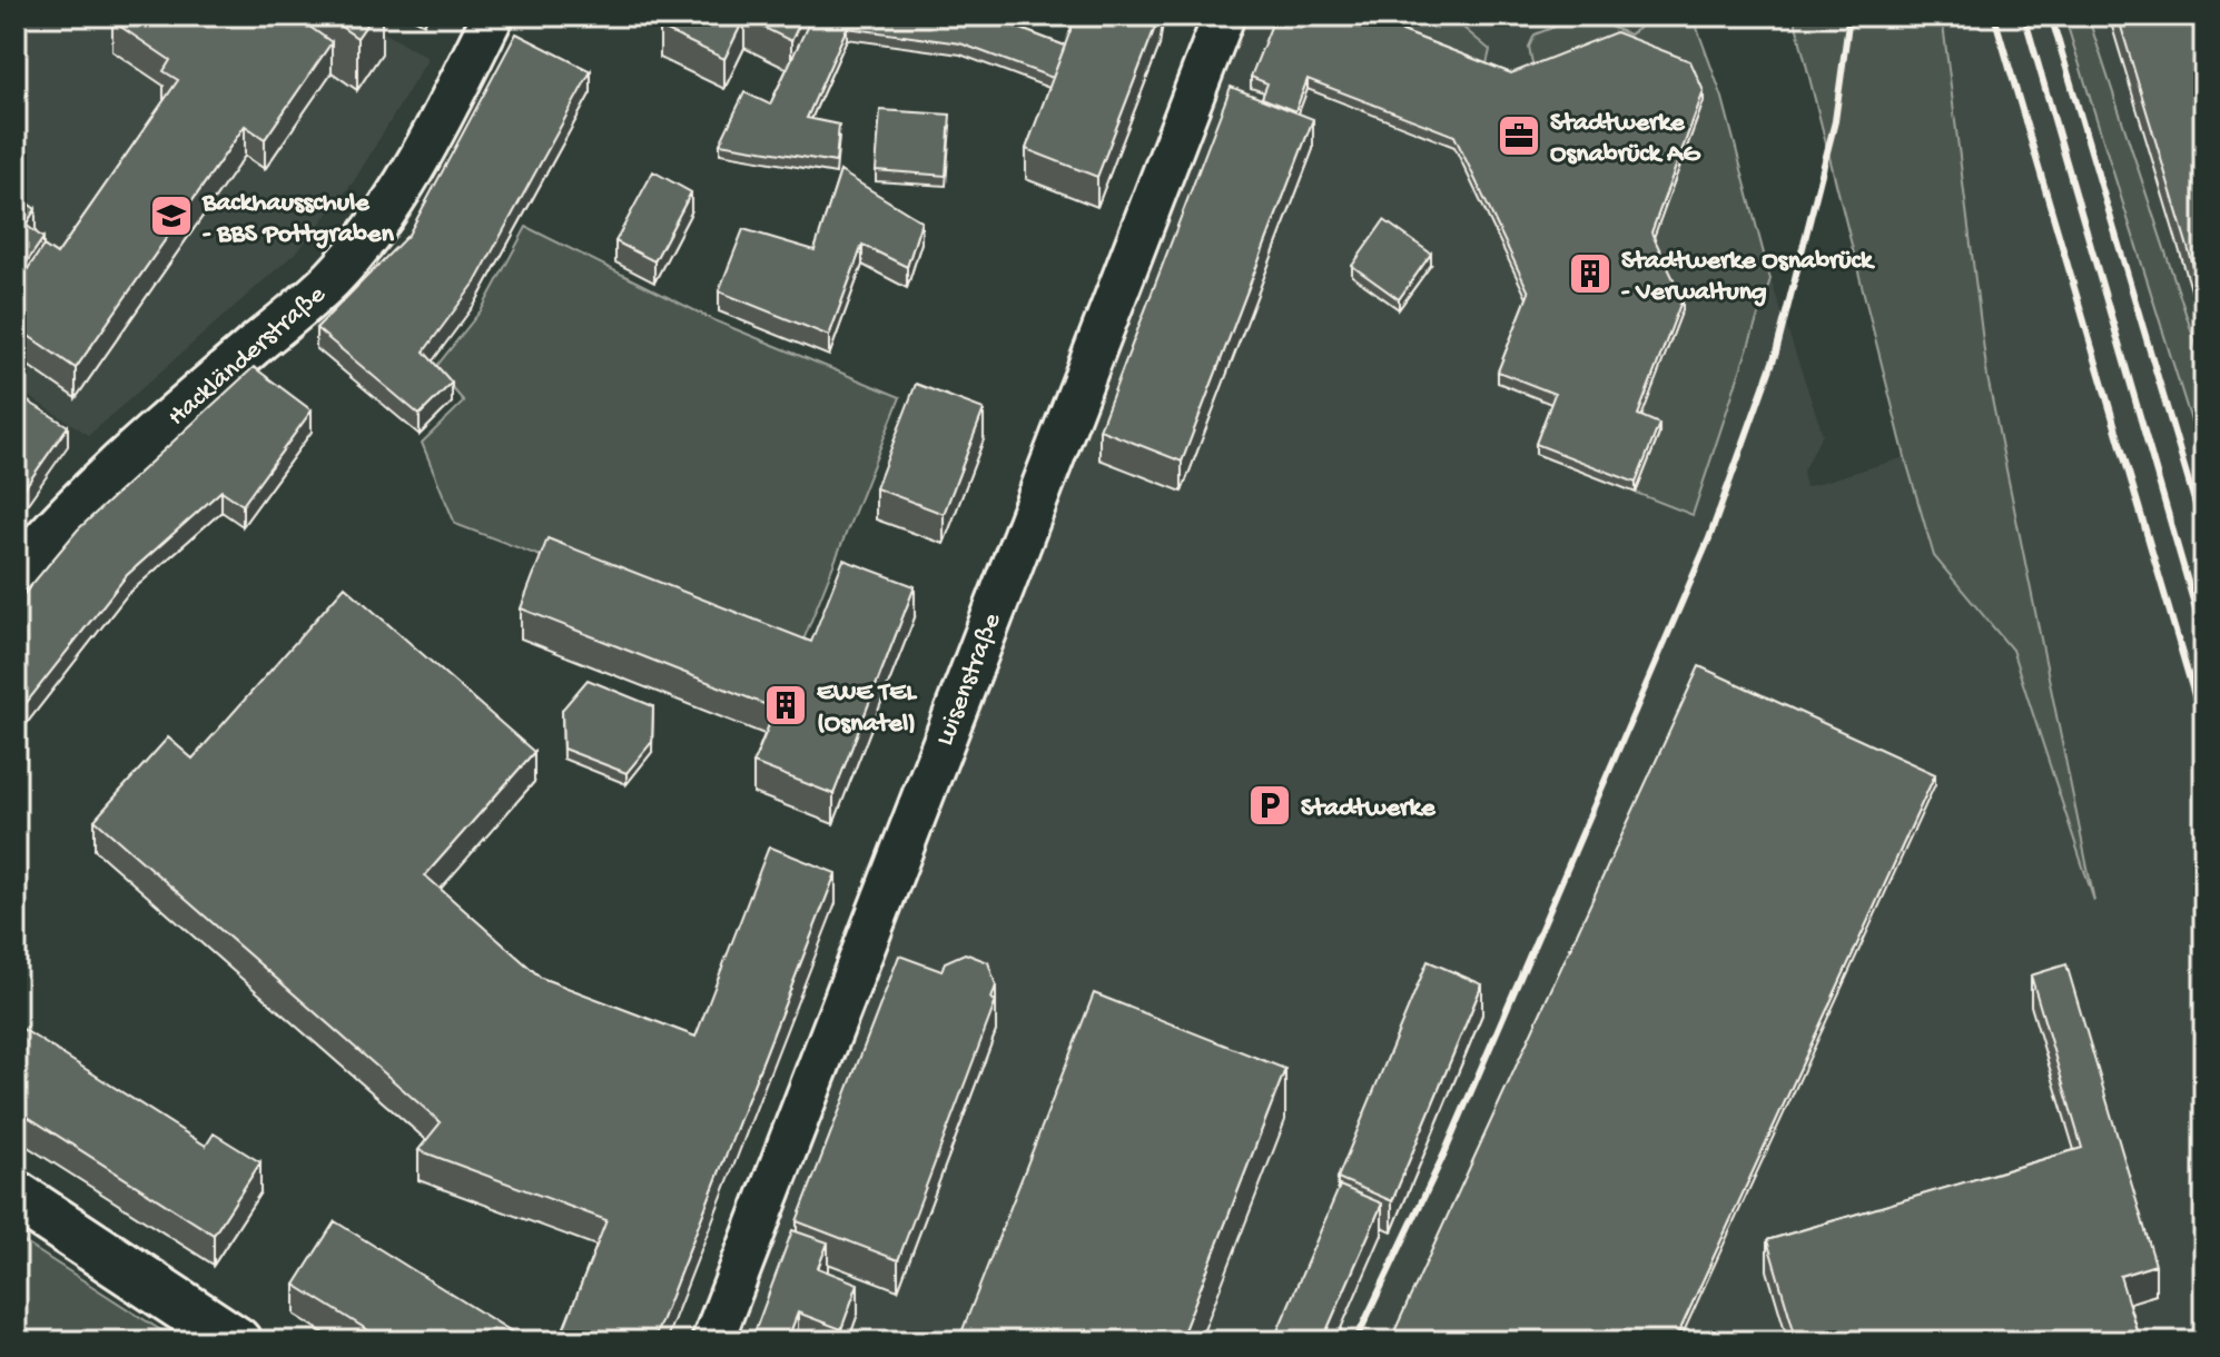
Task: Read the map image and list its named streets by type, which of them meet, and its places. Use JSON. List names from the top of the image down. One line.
{"streets":{"street":["Hackländerstraße","Luisenstraße"]},"places":{"office":["Stadtwerke Osnabrück AG"],"school or university":["Backhausschule - BBS Pottgraben"],"building":["Stadtwerke Osnabrück - Verwaltung","EWE TEL (Osnatel)"],"parking":["Stadtwerke"]}}
